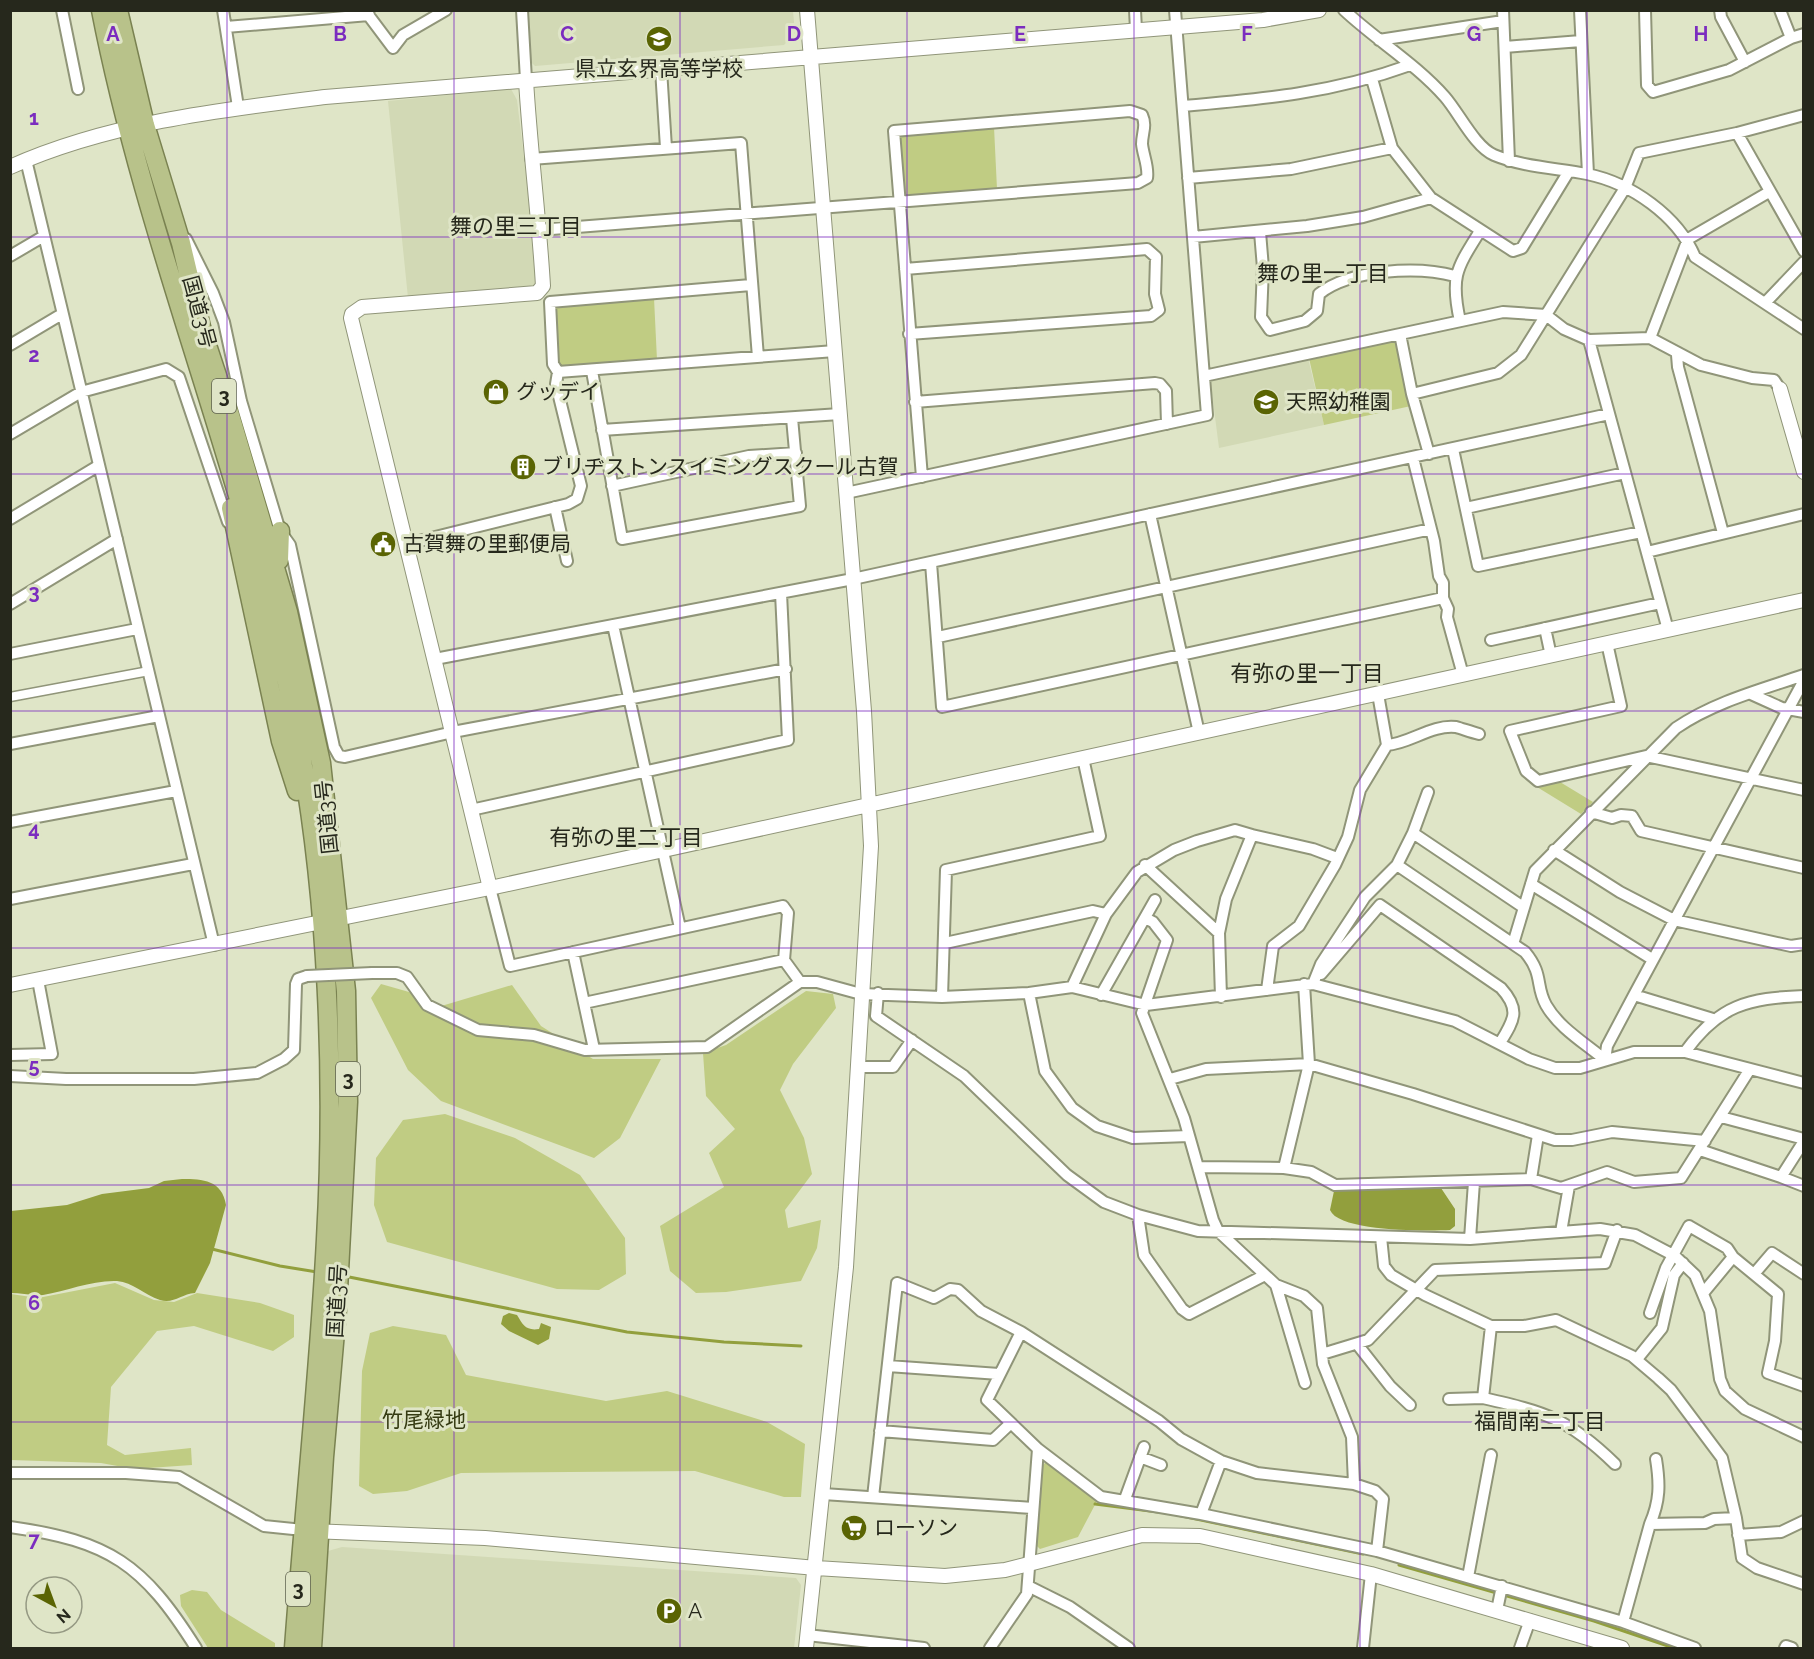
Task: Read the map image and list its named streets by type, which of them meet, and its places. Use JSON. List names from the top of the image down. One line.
{"streets":{"highway":["国道3号","3"]},"districts":["舞の里三丁目","舞の里一丁目","有弥の里一丁目","有弥の里二丁目","福間南二丁目"],"parks":["竹尾緑地"],"places":{"school or university":["県立玄界高等学校","天照幼稚園"],"shop":["グッデイ"],"building":["ブリヂストンスイミングスクール古賀"],"public building":["古賀舞の里郵便局"],"supermarket":["ローソン"],"parking":["A"]},"north":"bottom right","grid":{"columns":["A","B","C","D","E","F","G","H"],"rows":["1","2","3","4","5","6","7"]}}
